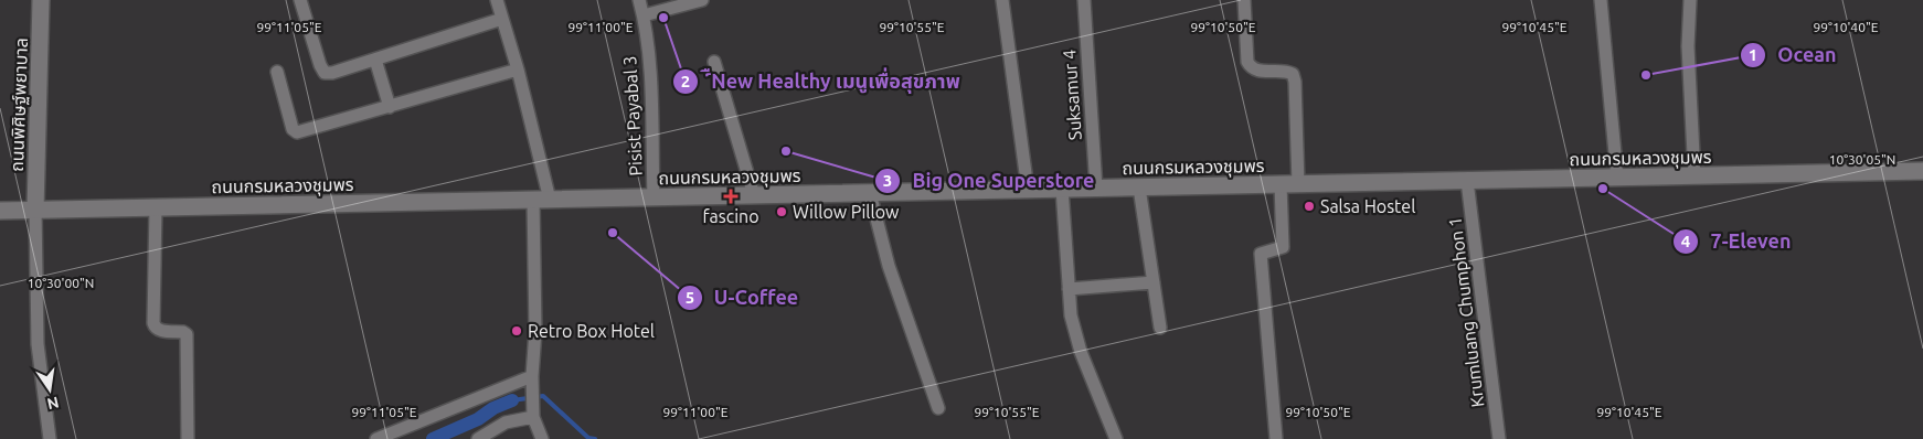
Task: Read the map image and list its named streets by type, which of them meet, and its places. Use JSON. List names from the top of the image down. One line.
{"streets":{"street":["Suksamur 4","ถนนพิศิษฐ์พยาบาล","Pisist Payabal 3","ถนนกรมหลวงชุมพร","Krumluang Chumphon 1"]},"crossings":[["Suksamur 4","ถนนกรมหลวงชุมพร"],["ถนนพิศิษฐ์พยาบาล","ถนนกรมหลวงชุมพร"],["Pisist Payabal 3","ถนนกรมหลวงชุมพร"],["ถนนกรมหลวงชุมพร","Krumluang Chumphon 1"]],"places":{"other":["์ืNew Healthy เมนูเพื่อสุขภาพ","Ocean","Big One Superstore","7-Eleven","Salsa Hostel","Willow Pillow","U-Coffee","Retro Box Hotel"],"health":["fascino"]},"north":"bottom","coordinates":["99°11'05\"E","99°11'00\"E","99°10'55\"E","99°10'50\"E","99°10'45\"E","99°10'40\"E","10°30'05\"N","10°30'00\"N"]}
